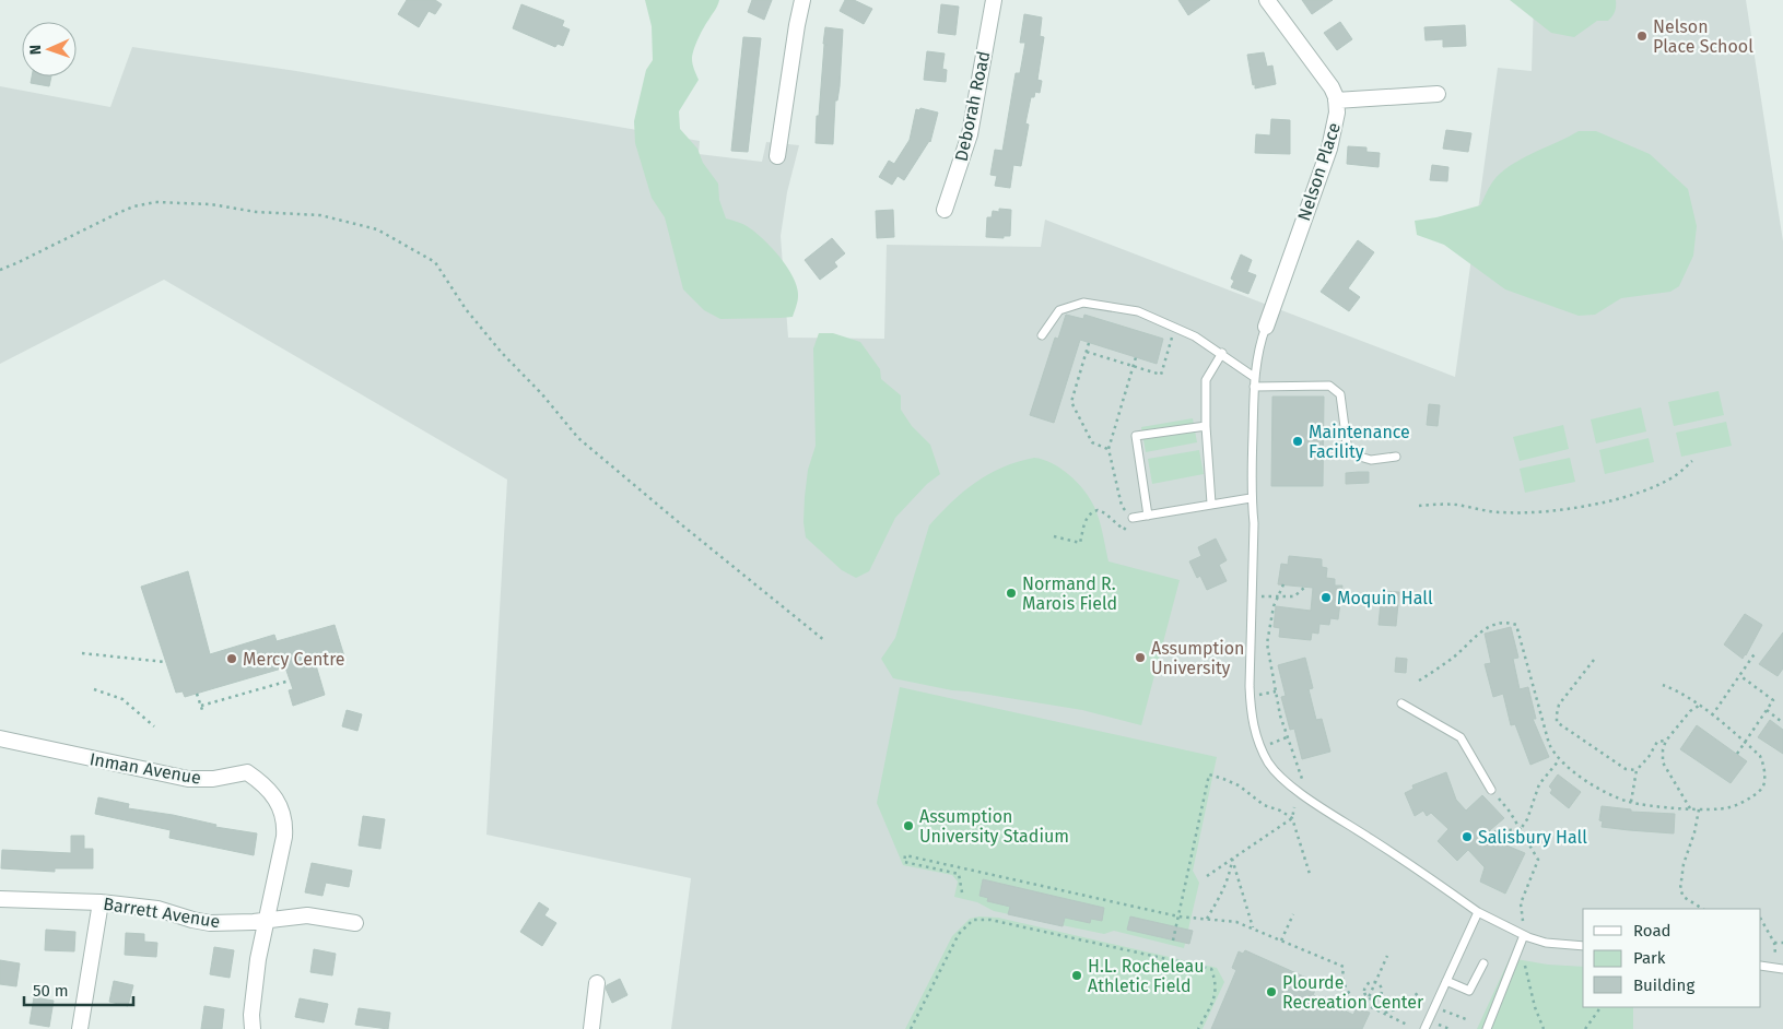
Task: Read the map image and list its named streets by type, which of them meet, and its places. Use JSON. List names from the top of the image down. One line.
{"streets":{"street":["Deborah Road","Nelson Place","Inman Avenue","Barrett Avenue"]},"crossings":[["Inman Avenue","Barrett Avenue"]],"places":["Nelson Place School","Maintenance Facility","Normand R. Marois Field","Moquin Hall","Assumption University","Mercy Centre","Assumption University Stadium","Salisbury Hall","H.L. Rocheleau Athletic Field","Plourde Recreation Center"],"legend":["Road","Park","Building"],"scale_bar":"50 m","north":"left"}
